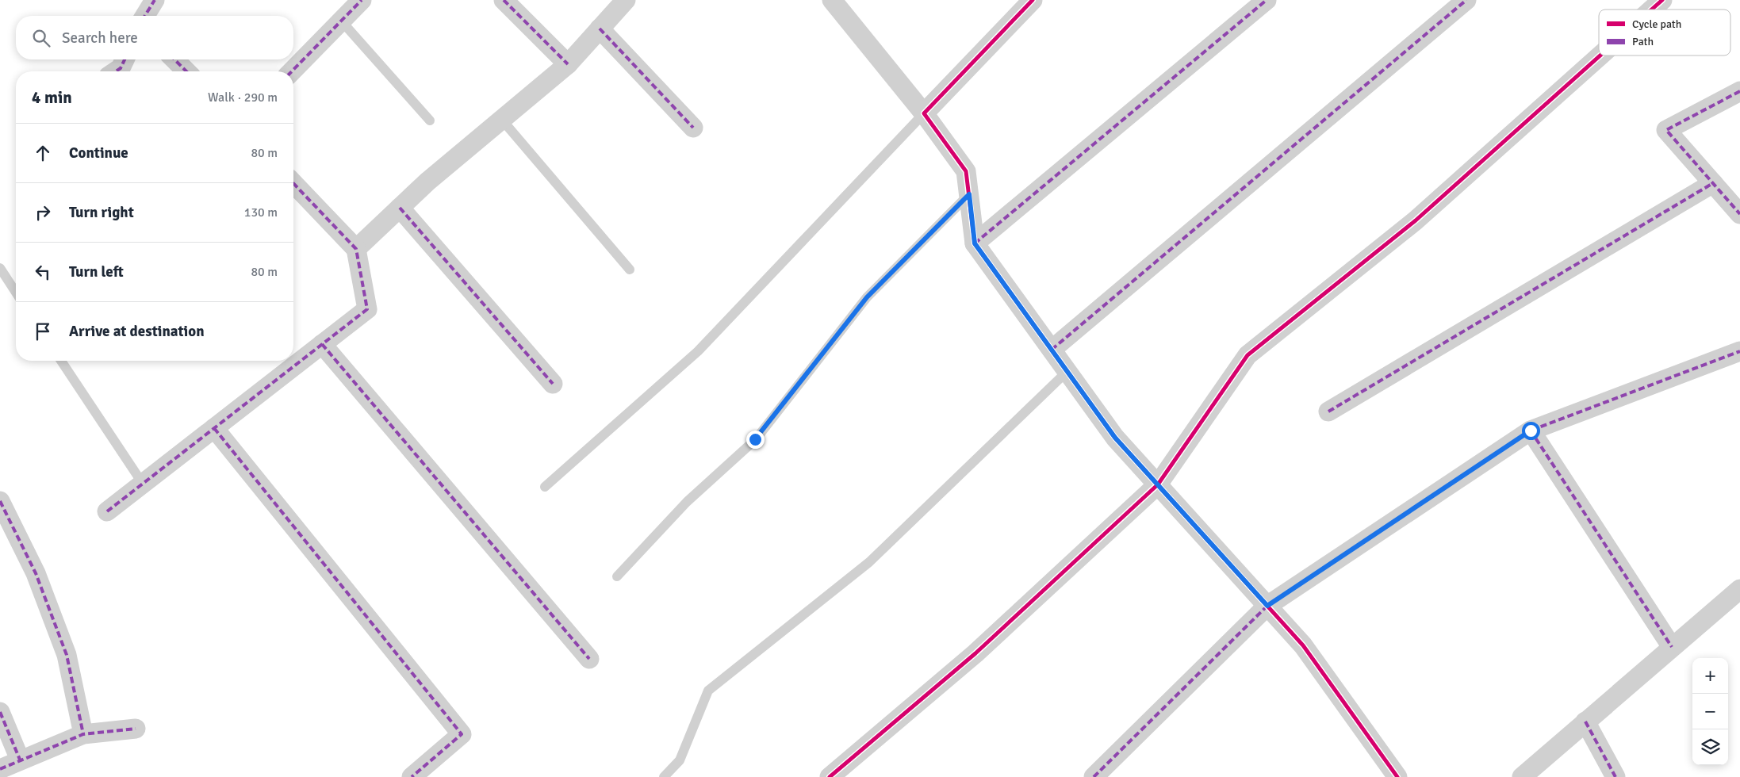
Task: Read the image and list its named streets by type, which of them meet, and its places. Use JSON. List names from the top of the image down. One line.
{"legend":["Cycle path","Path"],"page":{"search":"Search here","heading":["4 min","Walk · 290 m"],"list":[["Continue","80 m"],["Turn right","130 m"],["Turn left","80 m"],"Arrive at destination"],"map_buttons":["+","−"]}}
